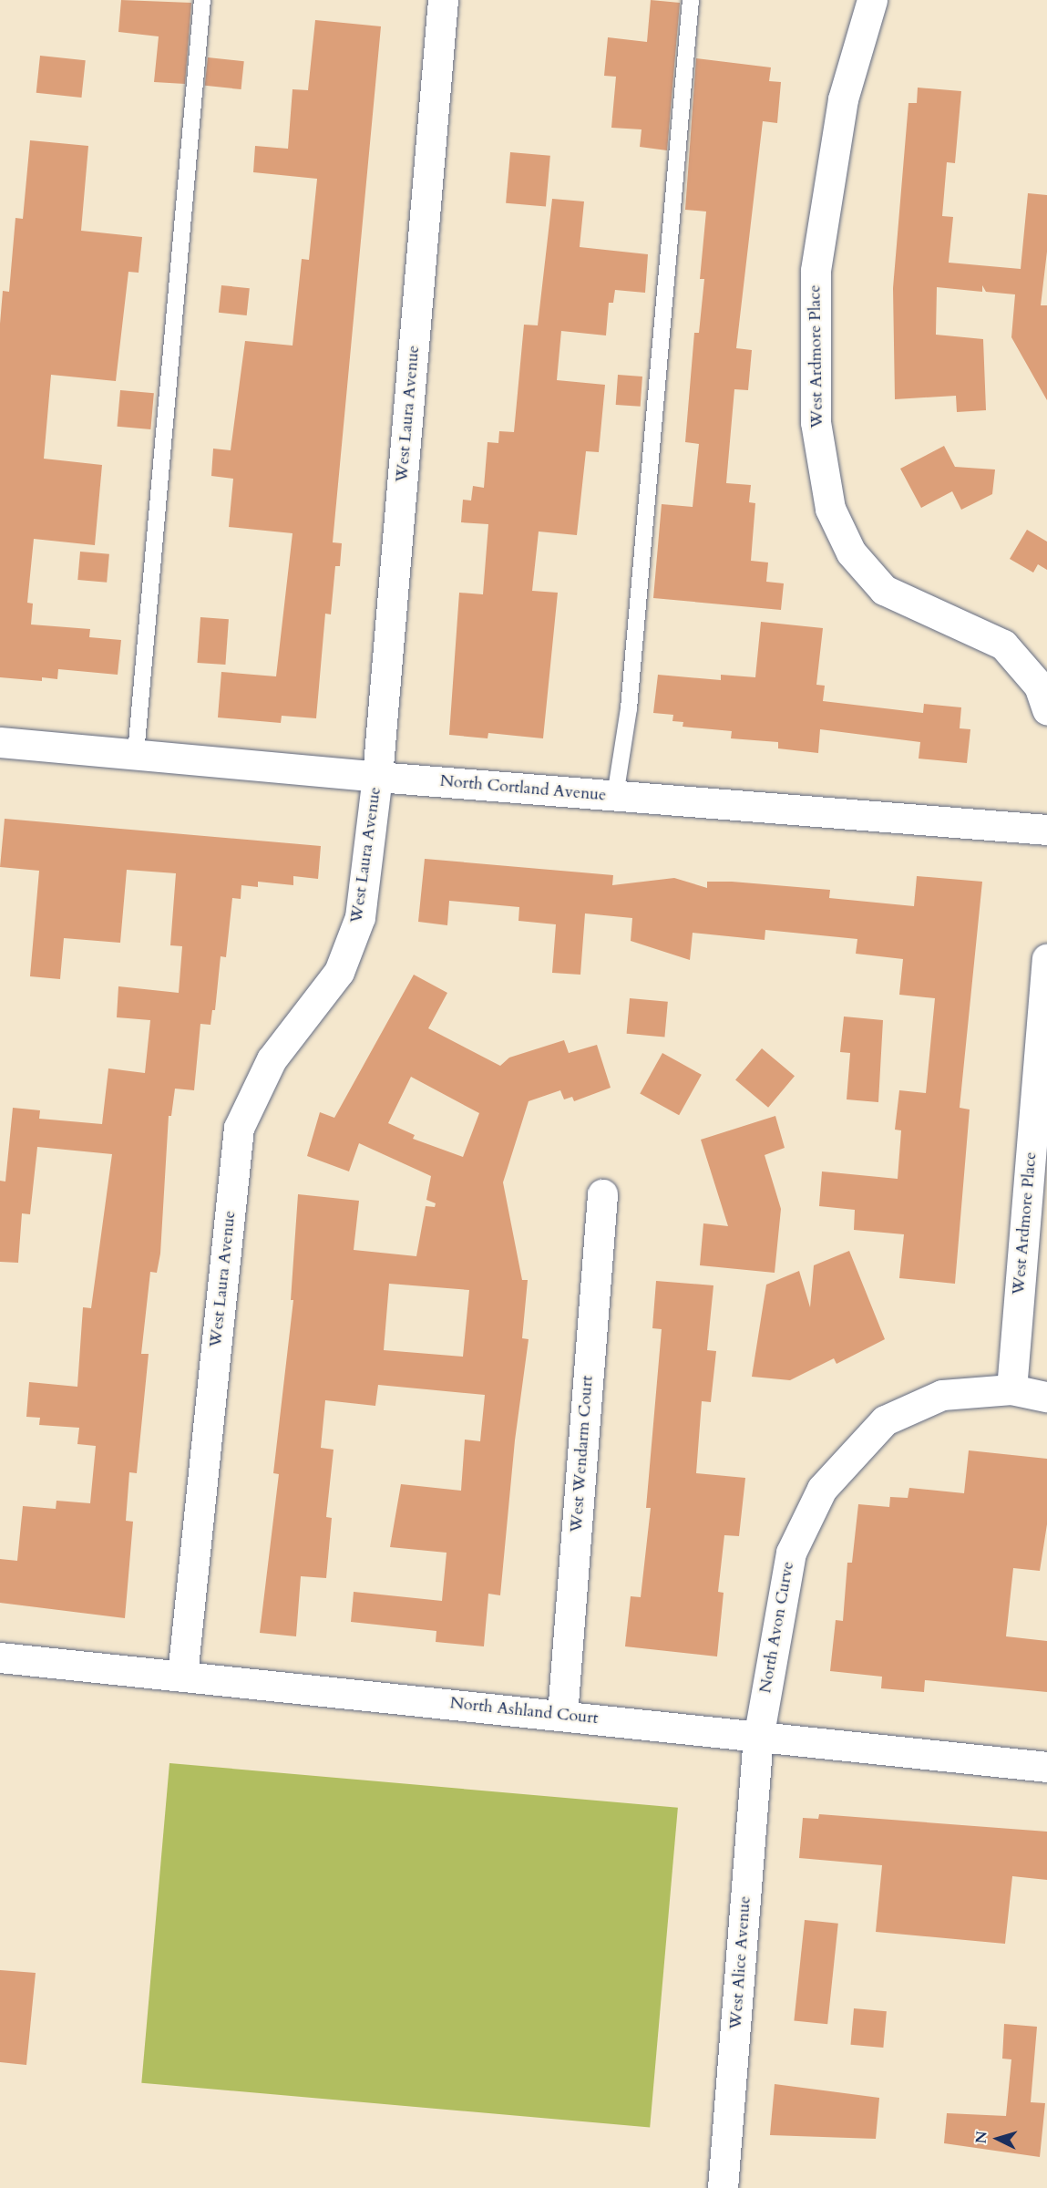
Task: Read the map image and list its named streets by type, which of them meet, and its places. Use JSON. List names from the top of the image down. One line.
{"streets":{"street":["West Ardmore Place","West Laura Avenue","North Cortland Avenue","West Wendarm Court","North Avon Curve","North Ashland Court","West Alice Avenue"]},"crossings":[["West Ardmore Place","North Avon Curve"],["West Laura Avenue","North Cortland Avenue"],["West Laura Avenue","North Ashland Court"],["West Wendarm Court","North Ashland Court"],["North Avon Curve","North Ashland Court"],["North Avon Curve","West Alice Avenue"],["North Ashland Court","West Alice Avenue"]],"north":"left"}
